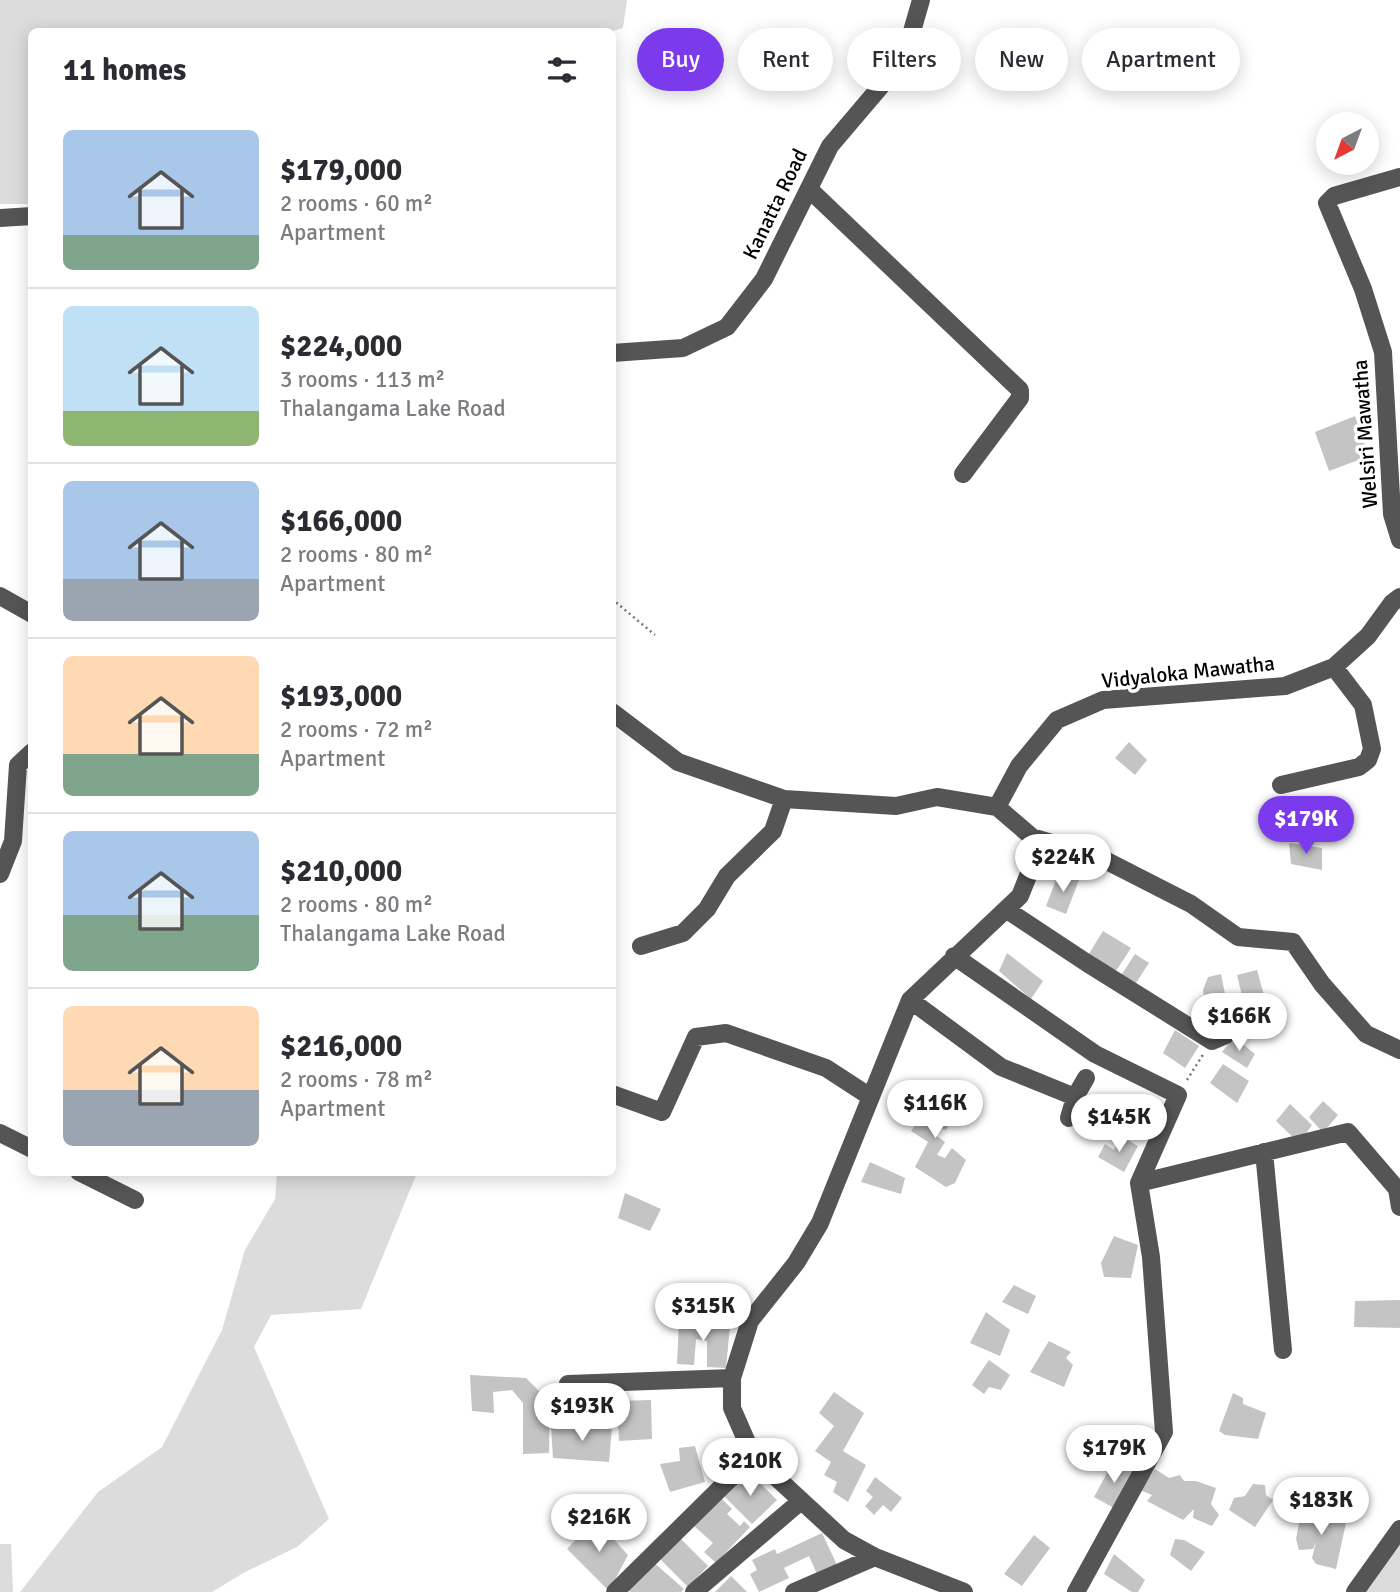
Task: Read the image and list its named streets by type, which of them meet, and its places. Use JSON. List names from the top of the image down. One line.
{"streets":{"street":["Kanatta Road","Welsiri Mawatha","Vidyaloka Mawatha"]},"north":"bottom left","page":{"chip":["Buy","Rent","Filters","New","Apartment"],"heading":"11 homes","list":[{"name":"$179,000","note":"2 rooms · 60 m² · Apartment"},{"name":"$224,000","note":"3 rooms · 113 m² · Thalangama Lake Road"},{"name":"$166,000","note":"2 rooms · 80 m² · Apartment"},{"name":"$193,000","note":"2 rooms · 72 m² · Apartment"},{"name":"$210,000","note":"2 rooms · 80 m² · Thalangama Lake Road"},{"name":"$216,000","note":"2 rooms · 78 m² · Apartment"}],"price":["$179K","$224K","$166K","$116K","$145K","$315K","$193K","$179K","$210K","$183K","$216K"]}}
